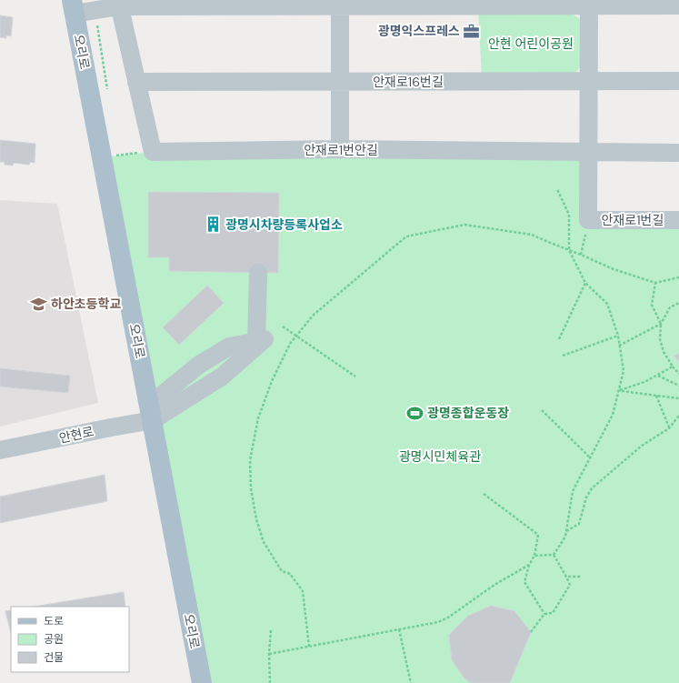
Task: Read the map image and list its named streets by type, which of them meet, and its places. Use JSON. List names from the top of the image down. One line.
{"streets":{"main road":["오리로"],"street":["안재로16번길","안재로1번안길","안재로1번길","안현로"]},"crossings":[["오리로","안현로"],["안재로16번길","안재로1번길"],["안재로1번안길","안재로1번길"]],"parks":["안현 어린이공원","광명시민체육관"],"places":{"office":["광명익스프레스"],"building":["광명시차량등록사업소"],"school or university":["하안초등학교"],"sports":["광명종합운동장"]},"legend":["도로","공원","건물"]}
